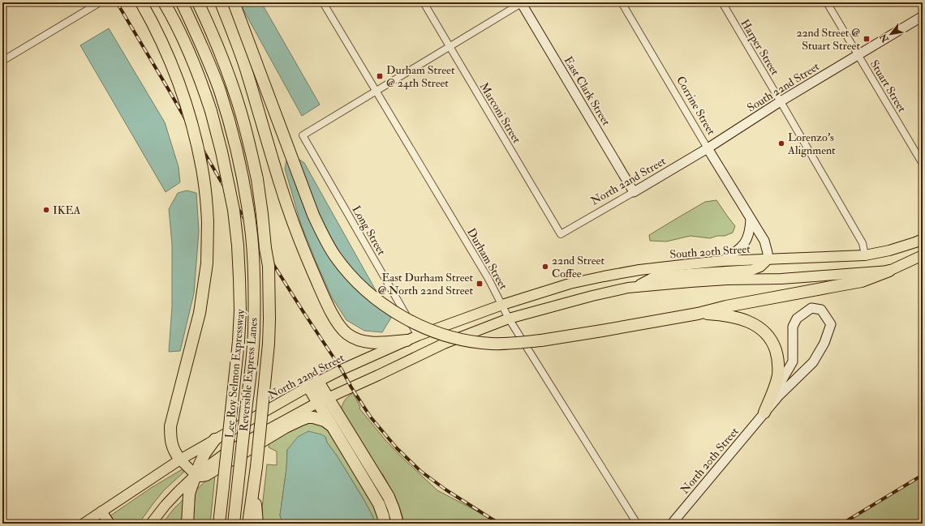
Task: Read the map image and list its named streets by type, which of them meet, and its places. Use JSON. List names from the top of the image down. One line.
{"streets":{"highway":["Lee Roy Selmon Expressway","Reversible Express Lanes"],"main road":["North 22nd Street","South 20th Street"],"street":["Harper Street","Stuart Street","South 22nd Street","East Clark Street","Corrine Street","Marconi Street","Long Street","Durham Street","North 20th Street"]},"crossings":[["Harper Street","South 22nd Street"],["Harper Street","South 20th Street"],["Stuart Street","South 22nd Street"],["South 22nd Street","Corrine Street"],["South 22nd Street","North 22nd Street"],["East Clark Street","North 22nd Street"],["Corrine Street","North 22nd Street"],["Corrine Street","South 20th Street"],["Marconi Street","North 22nd Street"],["North 22nd Street","Long Street"],["North 22nd Street","South 20th Street"],["North 22nd Street","Durham Street"],["Long Street","Durham Street"],["South 20th Street","Durham Street"]],"places":{"transit":["22nd Street @ Stuart Street","Durham Street @ 24th Street","East Durham Street @ North 22nd Street"],"other":["Lorenzo's Alignment","IKEA","22nd Street Coffee"]},"north":"bottom left"}
